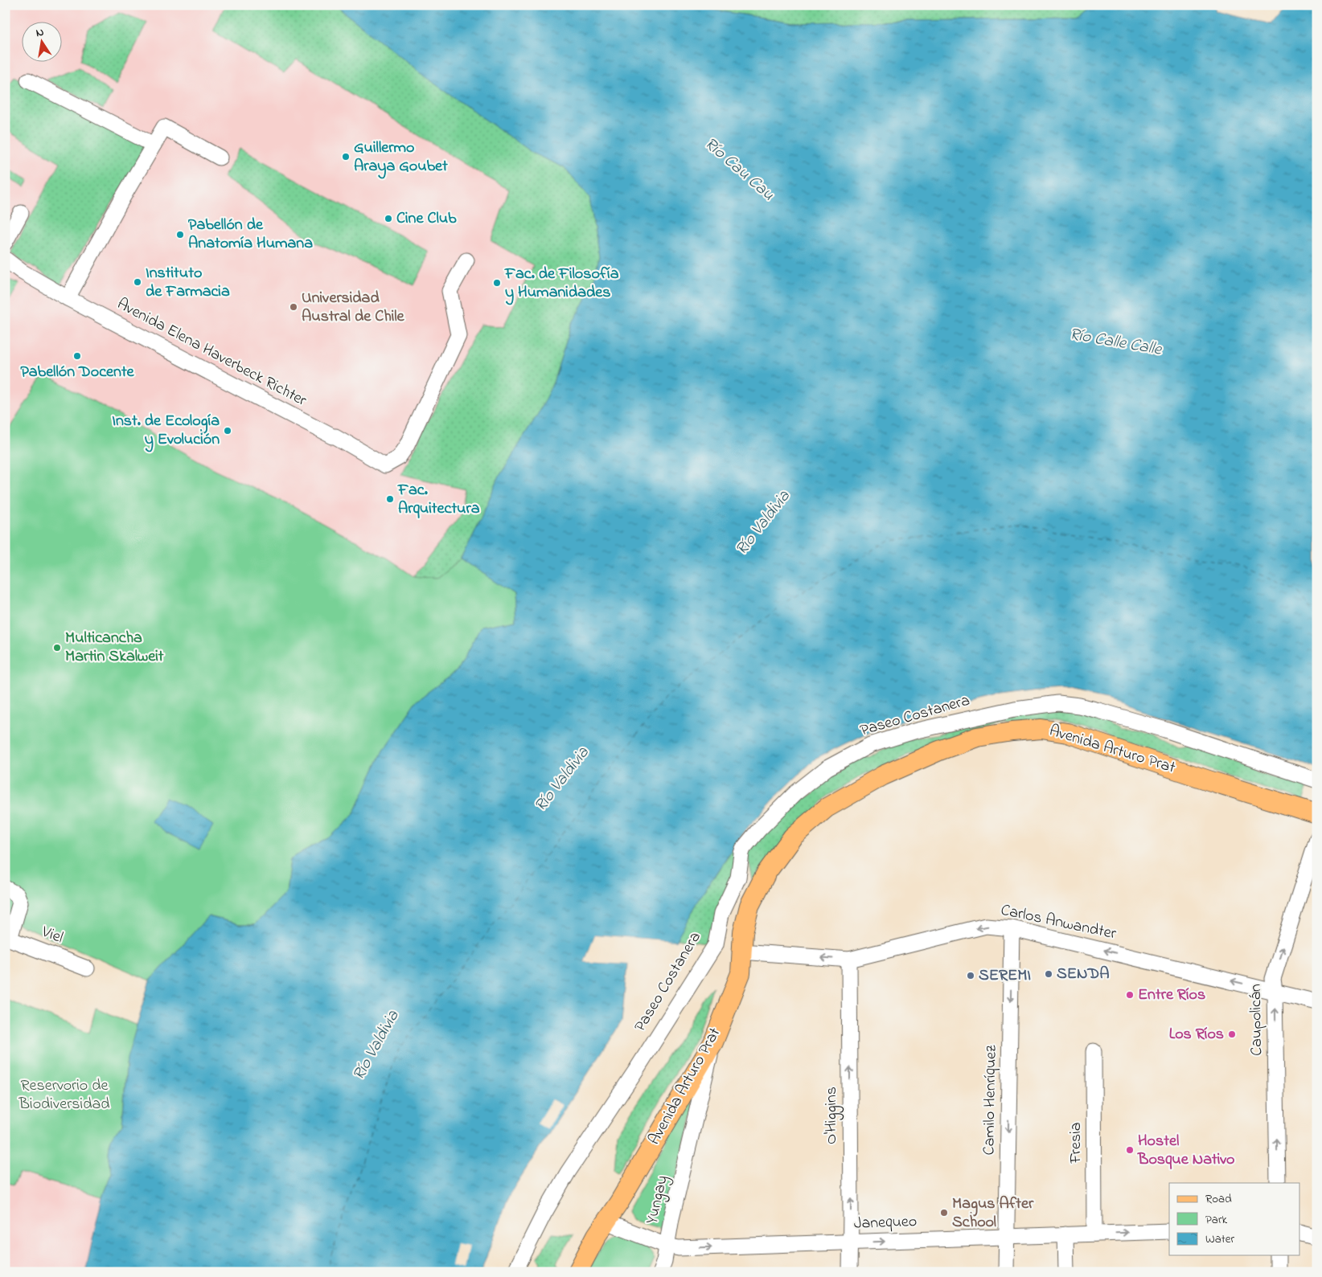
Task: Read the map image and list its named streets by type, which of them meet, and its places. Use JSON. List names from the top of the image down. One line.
{"streets":{"main road":["Avenida Arturo Prat"],"street":["Avenida Elena Haverbeck Richter","Paseo Costanera","Carlos Anwandter","Viel","Caupolicán","Camilo Henríquez","O'Higgins","Fresia","Yungay","Janequeo"]},"crossings":[["Avenida Arturo Prat","Carlos Anwandter"],["Avenida Arturo Prat","Yungay"],["Avenida Arturo Prat","Janequeo"],["Carlos Anwandter","Caupolicán"],["Carlos Anwandter","Camilo Henríquez"],["Carlos Anwandter","O'Higgins"],["Camilo Henríquez","Janequeo"],["O'Higgins","Janequeo"],["Fresia","Janequeo"],["Yungay","Janequeo"]],"one_way":["Carlos Anwandter","Caupolicán","Camilo Henríquez","O'Higgins","Janequeo"],"water":["Río Cau Cau","Río Calle Calle","Río Valdivia"],"parks":["Reservorio de Biodiversidad"],"places":["Guillermo Araya Goubet","Cine Club","Pabellón de Anatomía Humana","Instituto de Farmacia","Fac. de Filosofía y Humanidades","Universidad Austral de Chile","Pabellón Docente","Inst. de Ecología y Evolución","Fac. Arquitectura","Multicancha Martin Skalweit","SENDA","SEREMI","Entre Ríos","Los Ríos","Hostel Bosque Nativo","Magus After School"],"legend":["Road","Park","Water"],"north":"top"}
